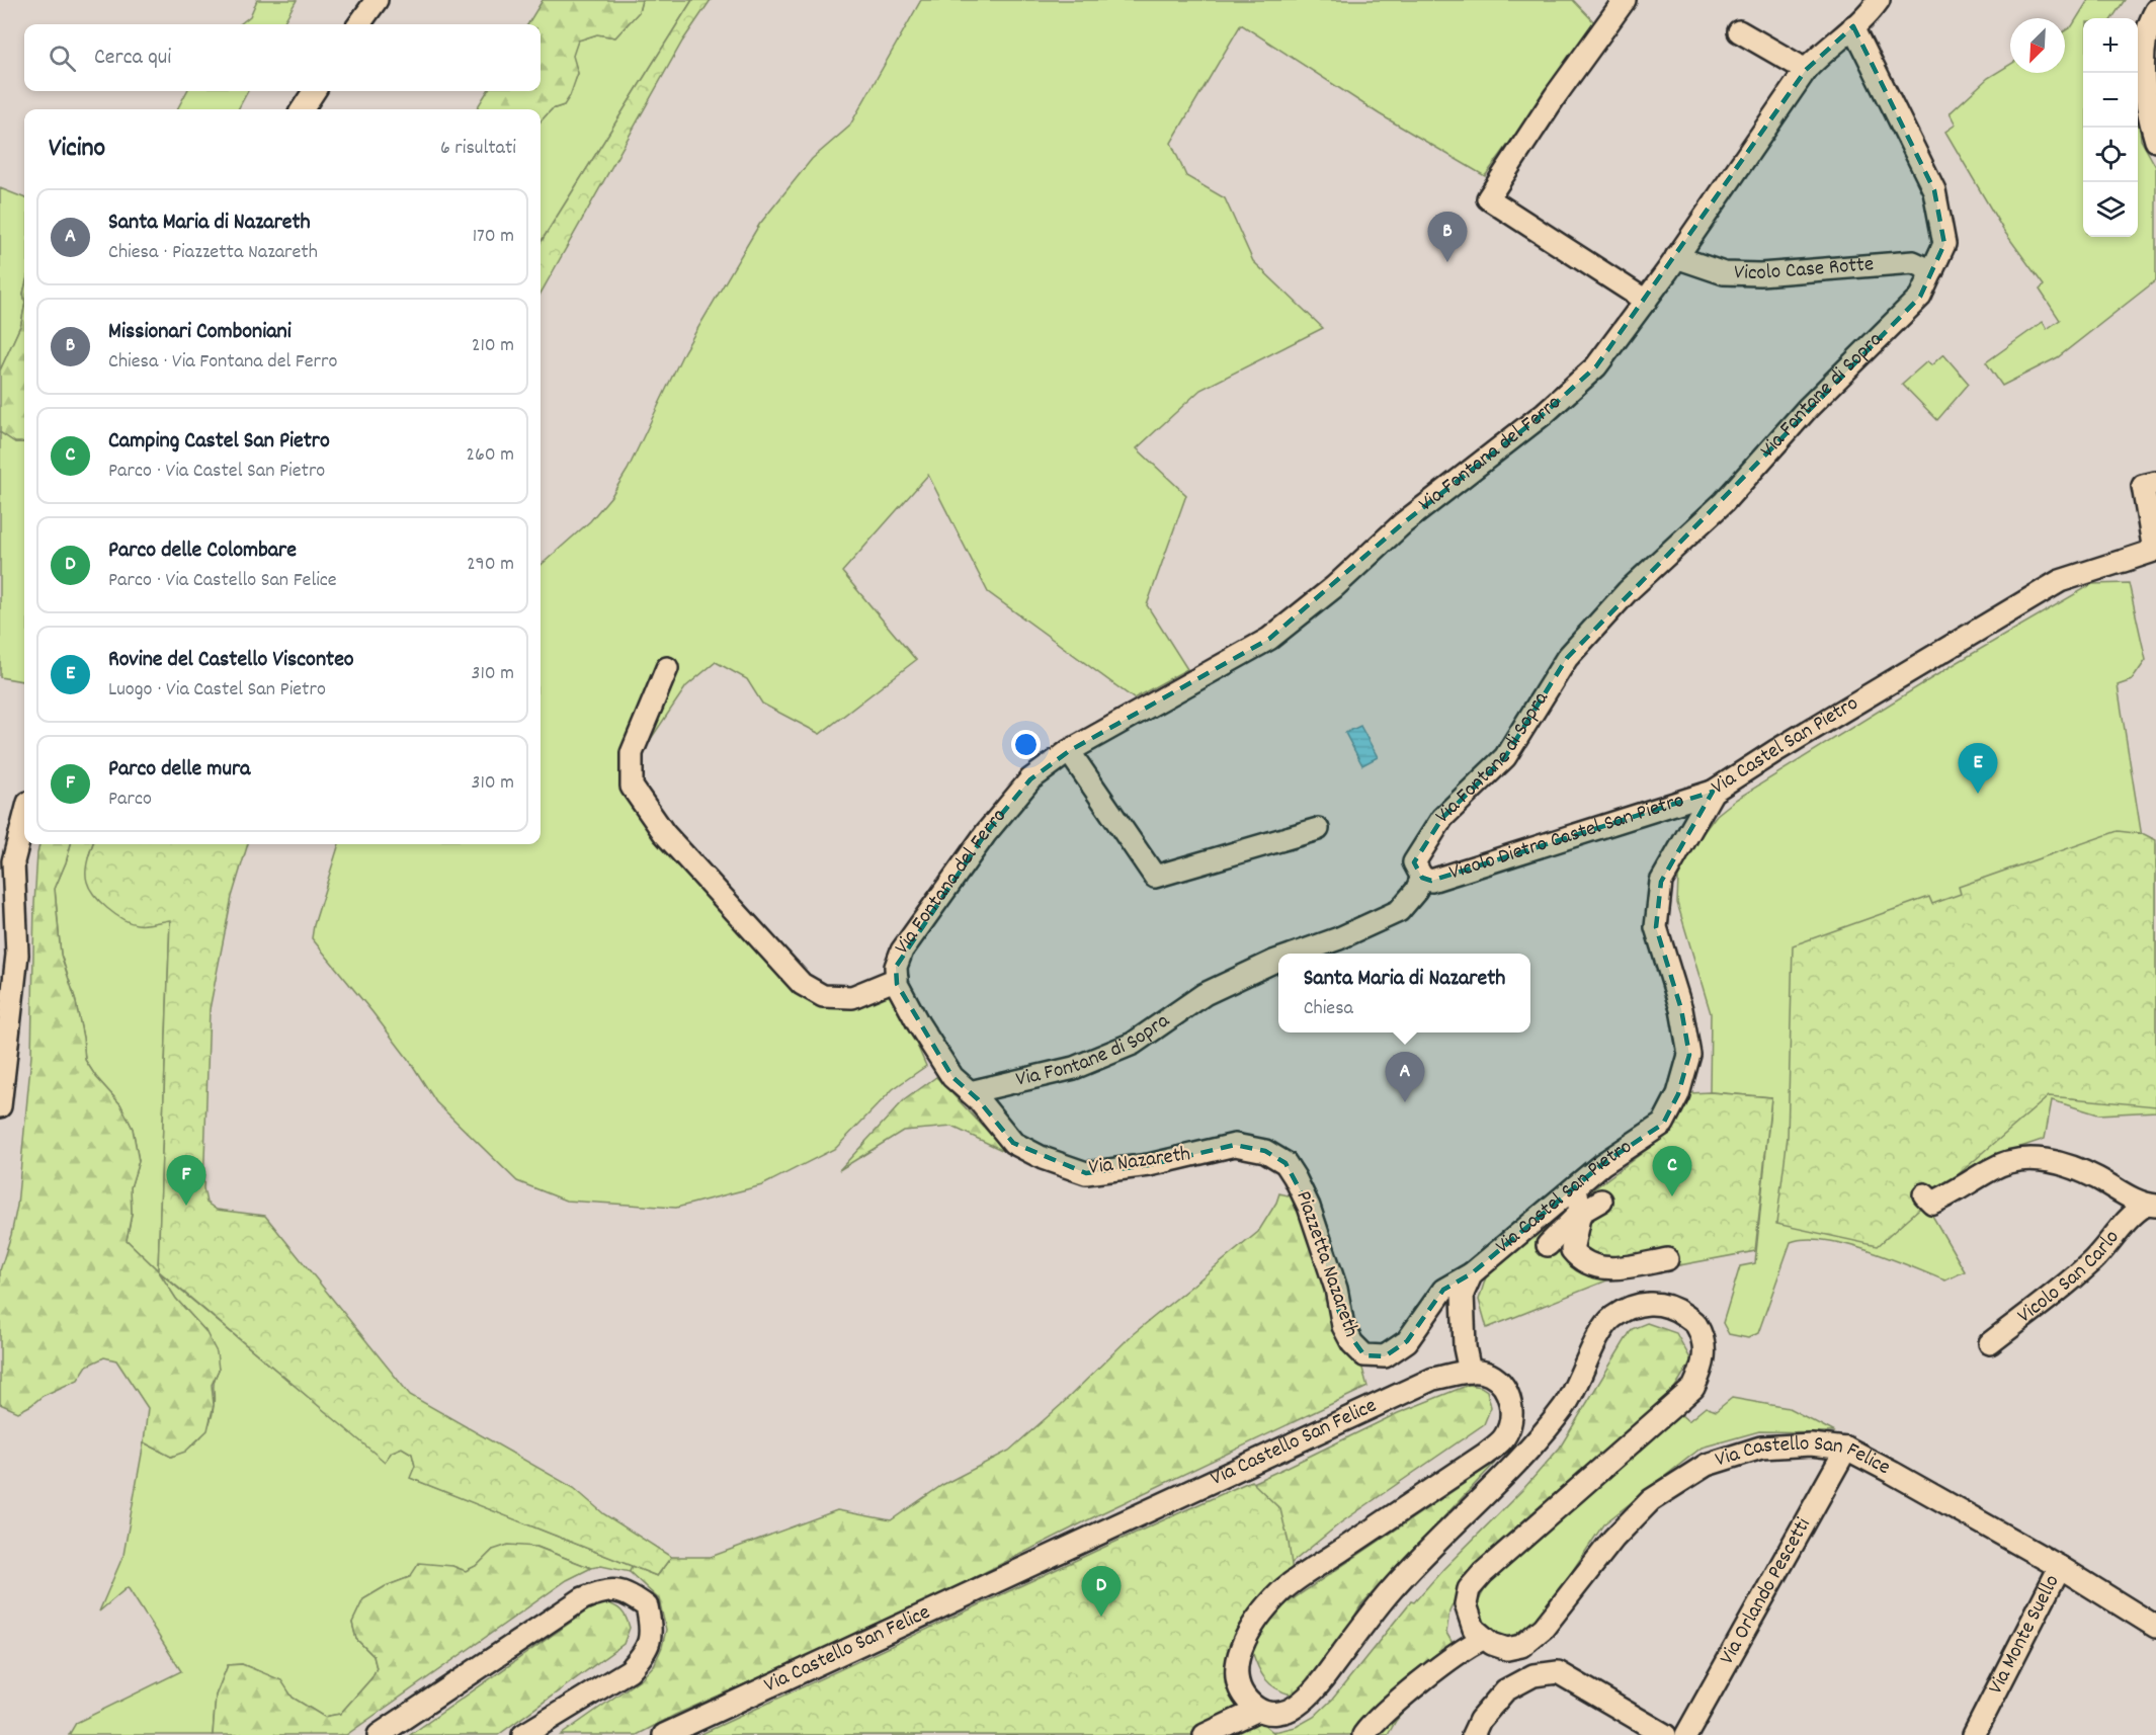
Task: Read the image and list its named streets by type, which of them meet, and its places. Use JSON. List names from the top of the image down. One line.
{"streets":{"street":["Vicolo Case Rotte","Via Fontane di Sopra","Via Fontana del Ferro","Via Castel San Pietro","Vicolo Dietro Castel San Pietro","Via Nazareth","Piazzetta Nazareth","Vicolo San Carlo","Via Castello San Felice","Via Orlando Pescetti","Via Monte Suello"]},"crossings":[["Vicolo Case Rotte","Via Fontane di Sopra"],["Vicolo Case Rotte","Via Fontana del Ferro"],["Via Fontane di Sopra","Via Fontana del Ferro"],["Via Fontane di Sopra","Vicolo Dietro Castel San Pietro"],["Via Fontane di Sopra","Via Nazareth"],["Via Fontana del Ferro","Via Nazareth"],["Via Castel San Pietro","Vicolo Dietro Castel San Pietro"],["Via Castel San Pietro","Piazzetta Nazareth"],["Via Nazareth","Piazzetta Nazareth"],["Via Castello San Felice","Via Orlando Pescetti"],["Via Castello San Felice","Via Monte Suello"]],"north":"bottom left","page":{"map_buttons":["+","−"],"search":"Cerca qui","heading":["Vicino","6 risultati"],"list":[{"mark":"A","name":"Santa Maria di Nazareth","note":"Chiesa · Piazzetta Nazareth","value":"170 m"},{"mark":"B","name":"Missionari Comboniani","note":"Chiesa · Via Fontana del Ferro","value":"210 m"},{"mark":"C","name":"Camping Castel San Pietro","note":"Parco · Via Castel San Pietro","value":"260 m"},{"mark":"D","name":"Parco delle Colombare","note":"Parco · Via Castello San Felice","value":"290 m"},{"mark":"E","name":"Rovine del Castello Visconteo","note":"Luogo · Via Castel San Pietro","value":"310 m"},{"mark":"F","name":"Parco delle mura","note":"Parco","value":"310 m"}],"pins":["B","E","A","C","F","D"],"popup":["Santa Maria di Nazareth","Chiesa"]}}
